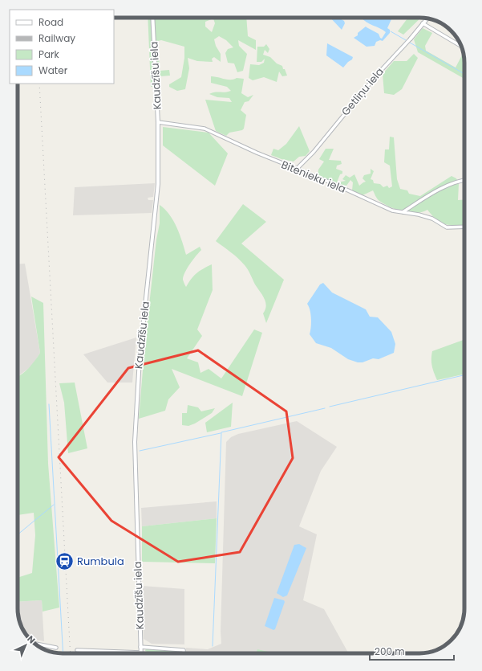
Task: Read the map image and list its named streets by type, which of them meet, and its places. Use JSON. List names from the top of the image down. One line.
{"streets":{"street":["Kaudzīšu iela","Getliņu iela","Bitenieku iela"]},"crossings":[["Kaudzīšu iela","Bitenieku iela"],["Getliņu iela","Bitenieku iela"]],"places":{"station":["Rumbula"]},"legend":["Road","Railway","Park","Water"],"scale_bar":"200 m","north":"top right"}
